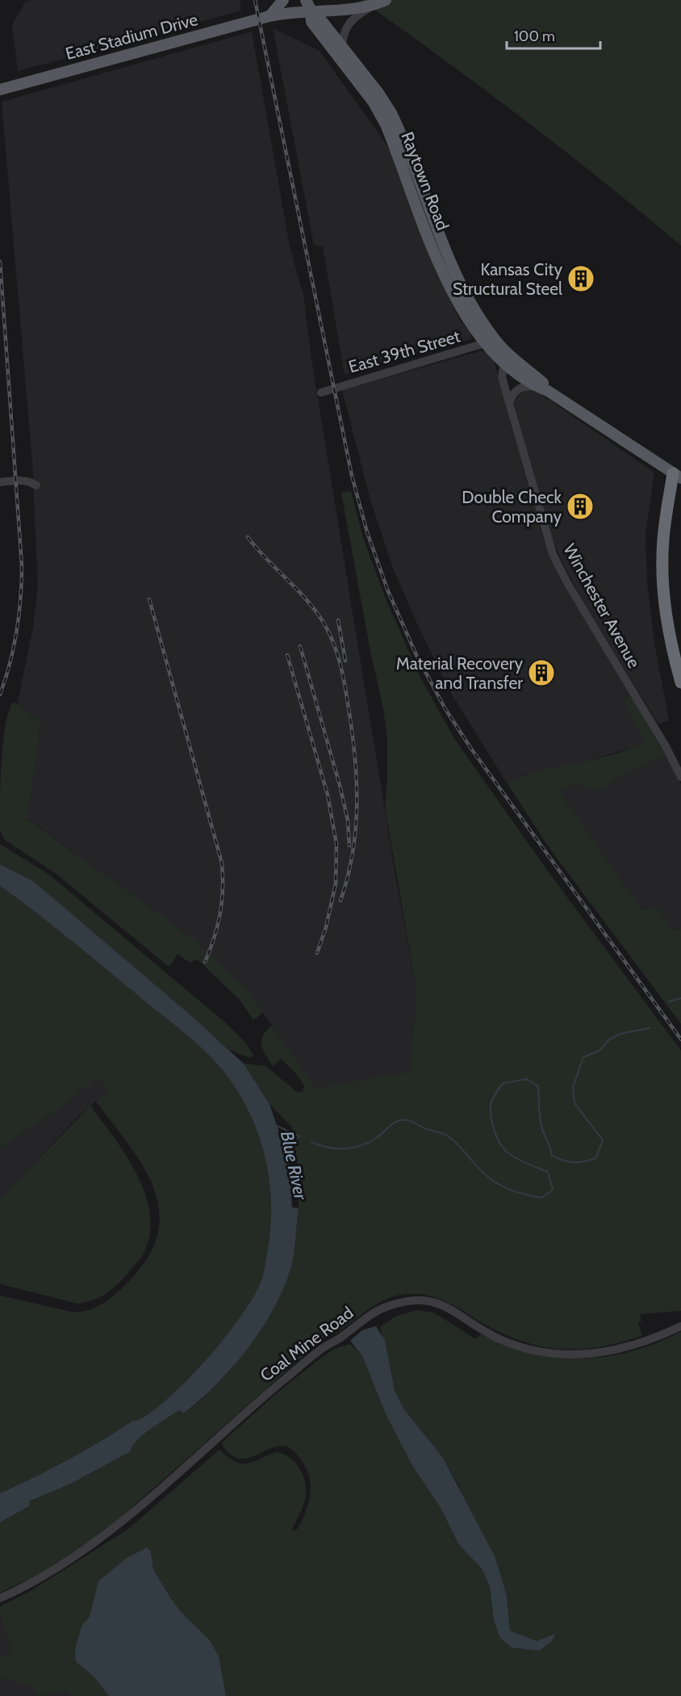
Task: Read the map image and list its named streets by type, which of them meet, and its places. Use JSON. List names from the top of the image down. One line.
{"streets":{"main road":["East Stadium Drive","Raytown Road"],"street":["East 39th Street","Winchester Avenue","Coal Mine Road"]},"crossings":[["East Stadium Drive","Raytown Road"],["Raytown Road","East 39th Street"],["Raytown Road","Winchester Avenue"]],"water":["Blue River"],"places":{"building":["Kansas City Structural Steel","Double Check Company","Material Recovery and Transfer"]},"scale_bar":"100 m"}
